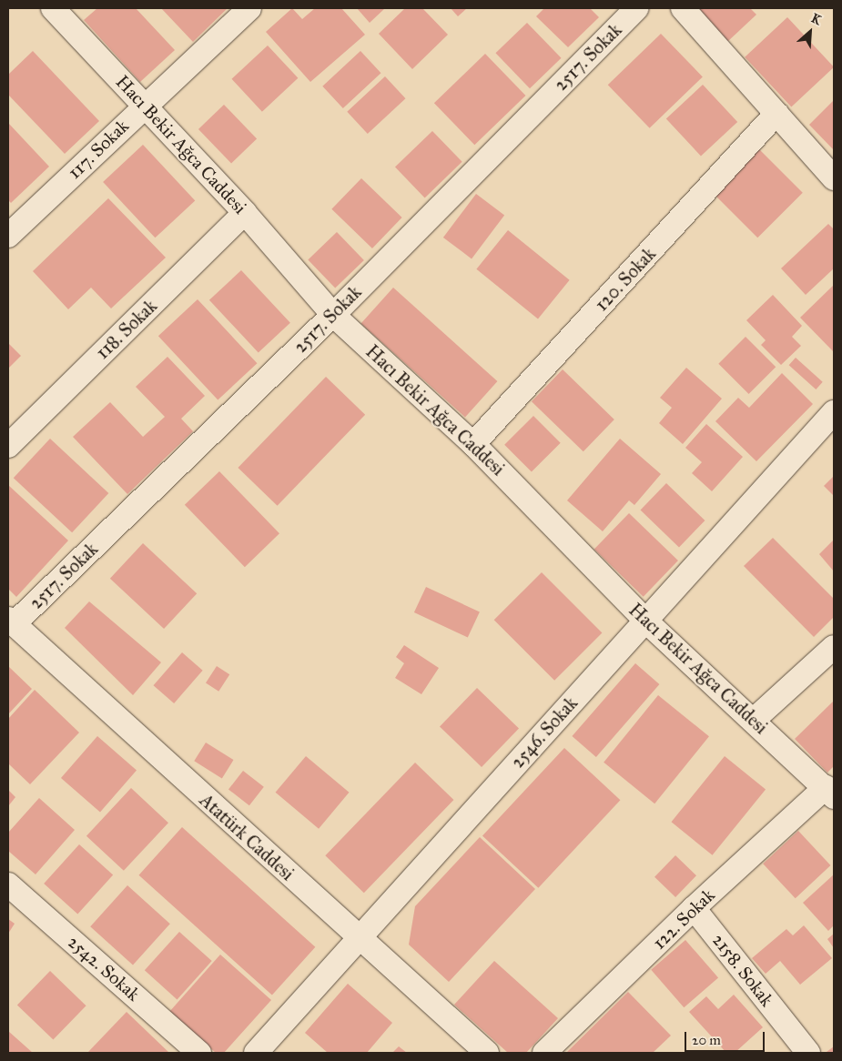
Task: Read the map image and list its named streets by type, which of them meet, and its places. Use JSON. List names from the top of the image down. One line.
{"streets":{"street":["2517. Sokak","Hacı Bekir Ağca Caddesi","117. Sokak","120. Sokak","118. Sokak","2546. Sokak","Atatürk Caddesi","122. Sokak","2542. Sokak","2158. Sokak"]},"crossings":[["2517. Sokak","Hacı Bekir Ağca Caddesi"],["2517. Sokak","Atatürk Caddesi"],["Hacı Bekir Ağca Caddesi","117. Sokak"],["Hacı Bekir Ağca Caddesi","120. Sokak"],["Hacı Bekir Ağca Caddesi","118. Sokak"],["Hacı Bekir Ağca Caddesi","2546. Sokak"],["Hacı Bekir Ağca Caddesi","122. Sokak"],["2546. Sokak","Atatürk Caddesi"],["122. Sokak","2158. Sokak"]],"scale_bar":"20 m","north":"top right"}
